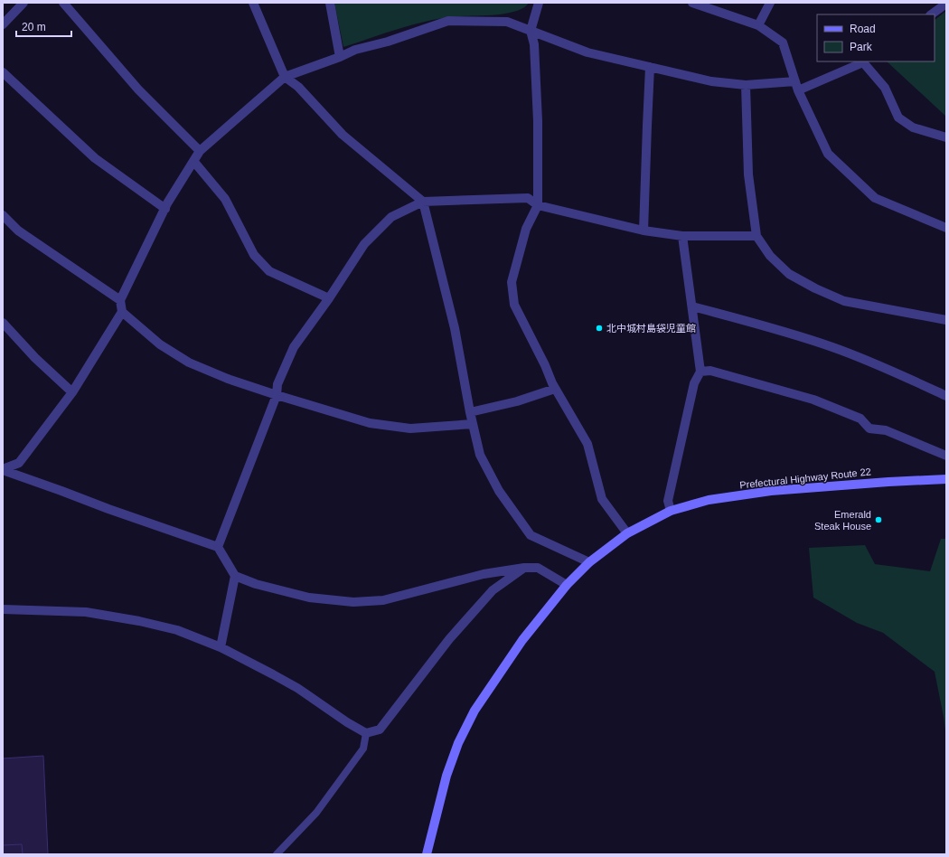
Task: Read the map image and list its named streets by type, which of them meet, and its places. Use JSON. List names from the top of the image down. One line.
{"streets":{"main road":["Prefectural Highway Route 22"]},"places":["北中城村島袋児童館","Emerald Steak House"],"legend":["Road","Park"],"scale_bar":"20 m"}
